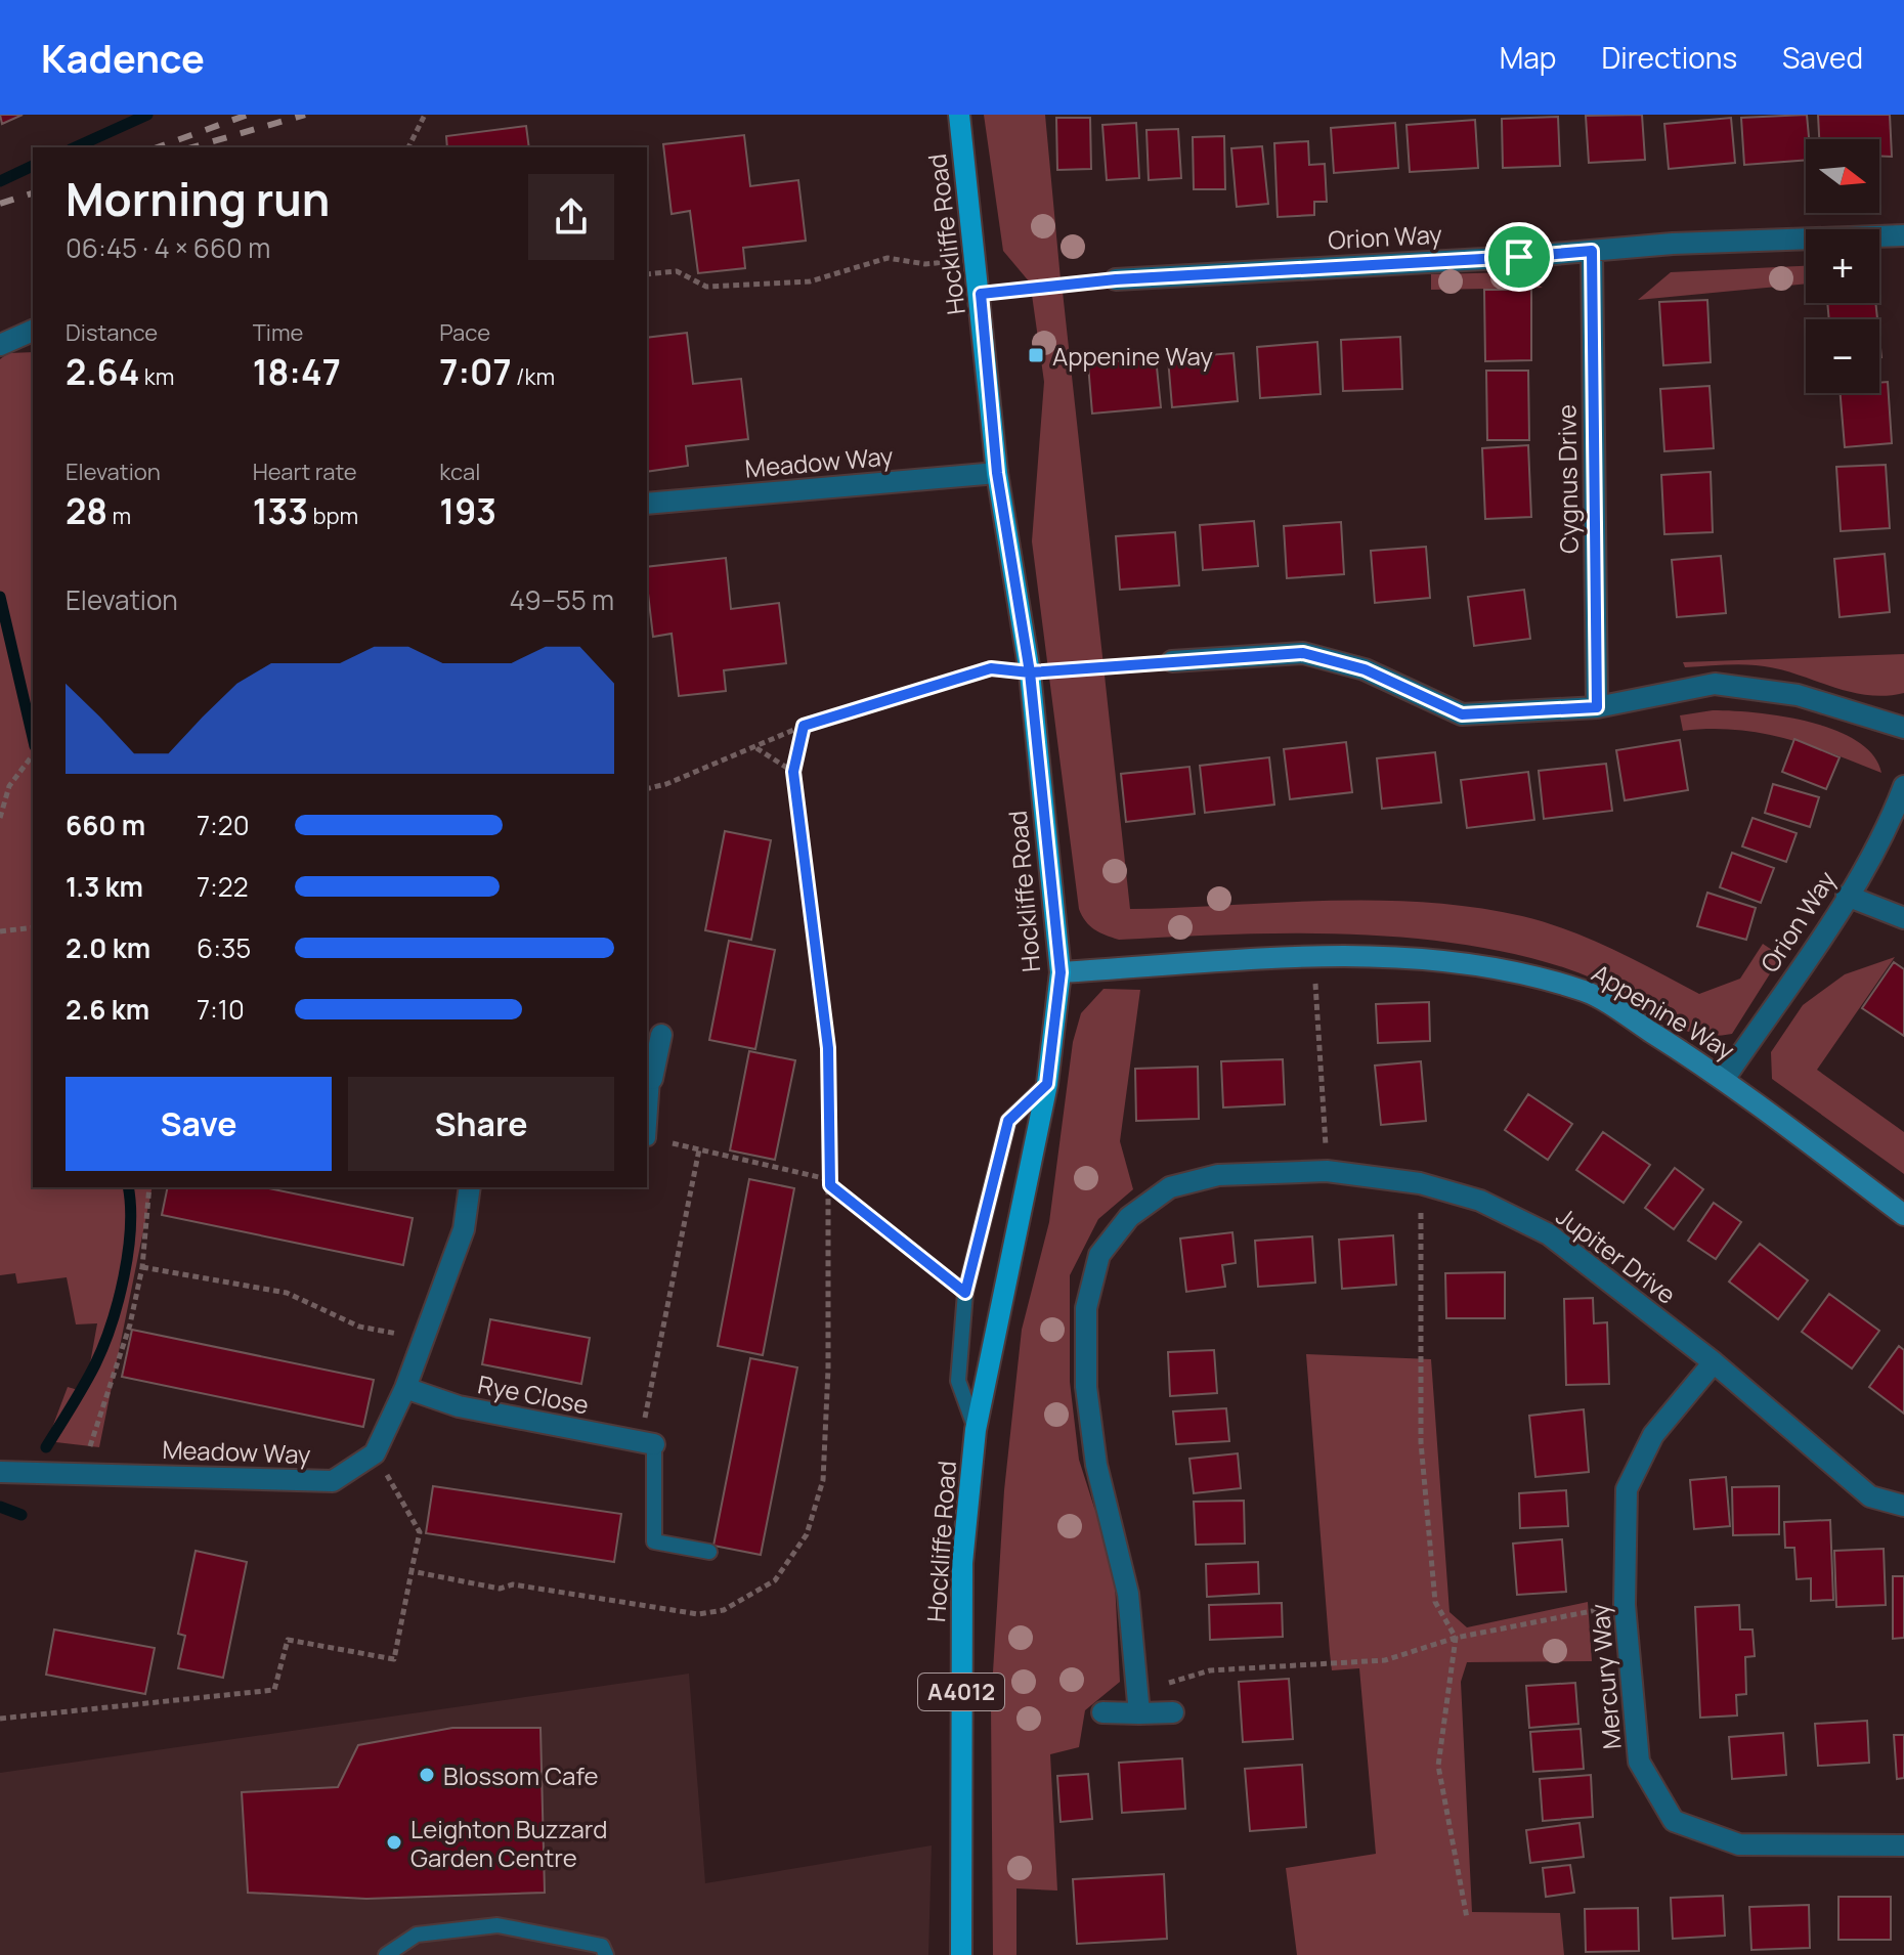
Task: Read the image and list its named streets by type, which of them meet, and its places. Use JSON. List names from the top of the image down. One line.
{"streets":{"main road":["Hockliffe Road","A4012"],"street":["Orion Way","Meadow Way","Cygnus Drive","Appenine Way","Jupiter Drive","Rye Close","Mercury Way"]},"crossings":[["Hockliffe Road","Meadow Way"],["Hockliffe Road","Appenine Way"],["Orion Way","Cygnus Drive"],["Orion Way","Appenine Way"],["Jupiter Drive","Mercury Way"]],"places":{"transit":["Appenine Way"],"other":["Blossom Cafe","Leighton Buzzard Garden Centre"]},"north":"right","page":{"header":"Kadence","nav":["Map","Directions","Saved"],"map_buttons":["+","−"],"heading":["Morning run","06:45 · 4 × 660 m"],"stats":[["Distance","2.64 km"],["Time","18:47"],["Pace","7:07 /km"],["Elevation","28 m"],["Heart rate","133 bpm"],["kcal","193"]],"chart":["Elevation","49–55 m"],"list":[{"name":"660 m","note":"7:20"},{"name":"1.3 km","note":"7:22"},{"name":"2.0 km","note":"6:35"},{"name":"2.6 km","note":"7:10"}],"buttons":["Save","Share"]}}
